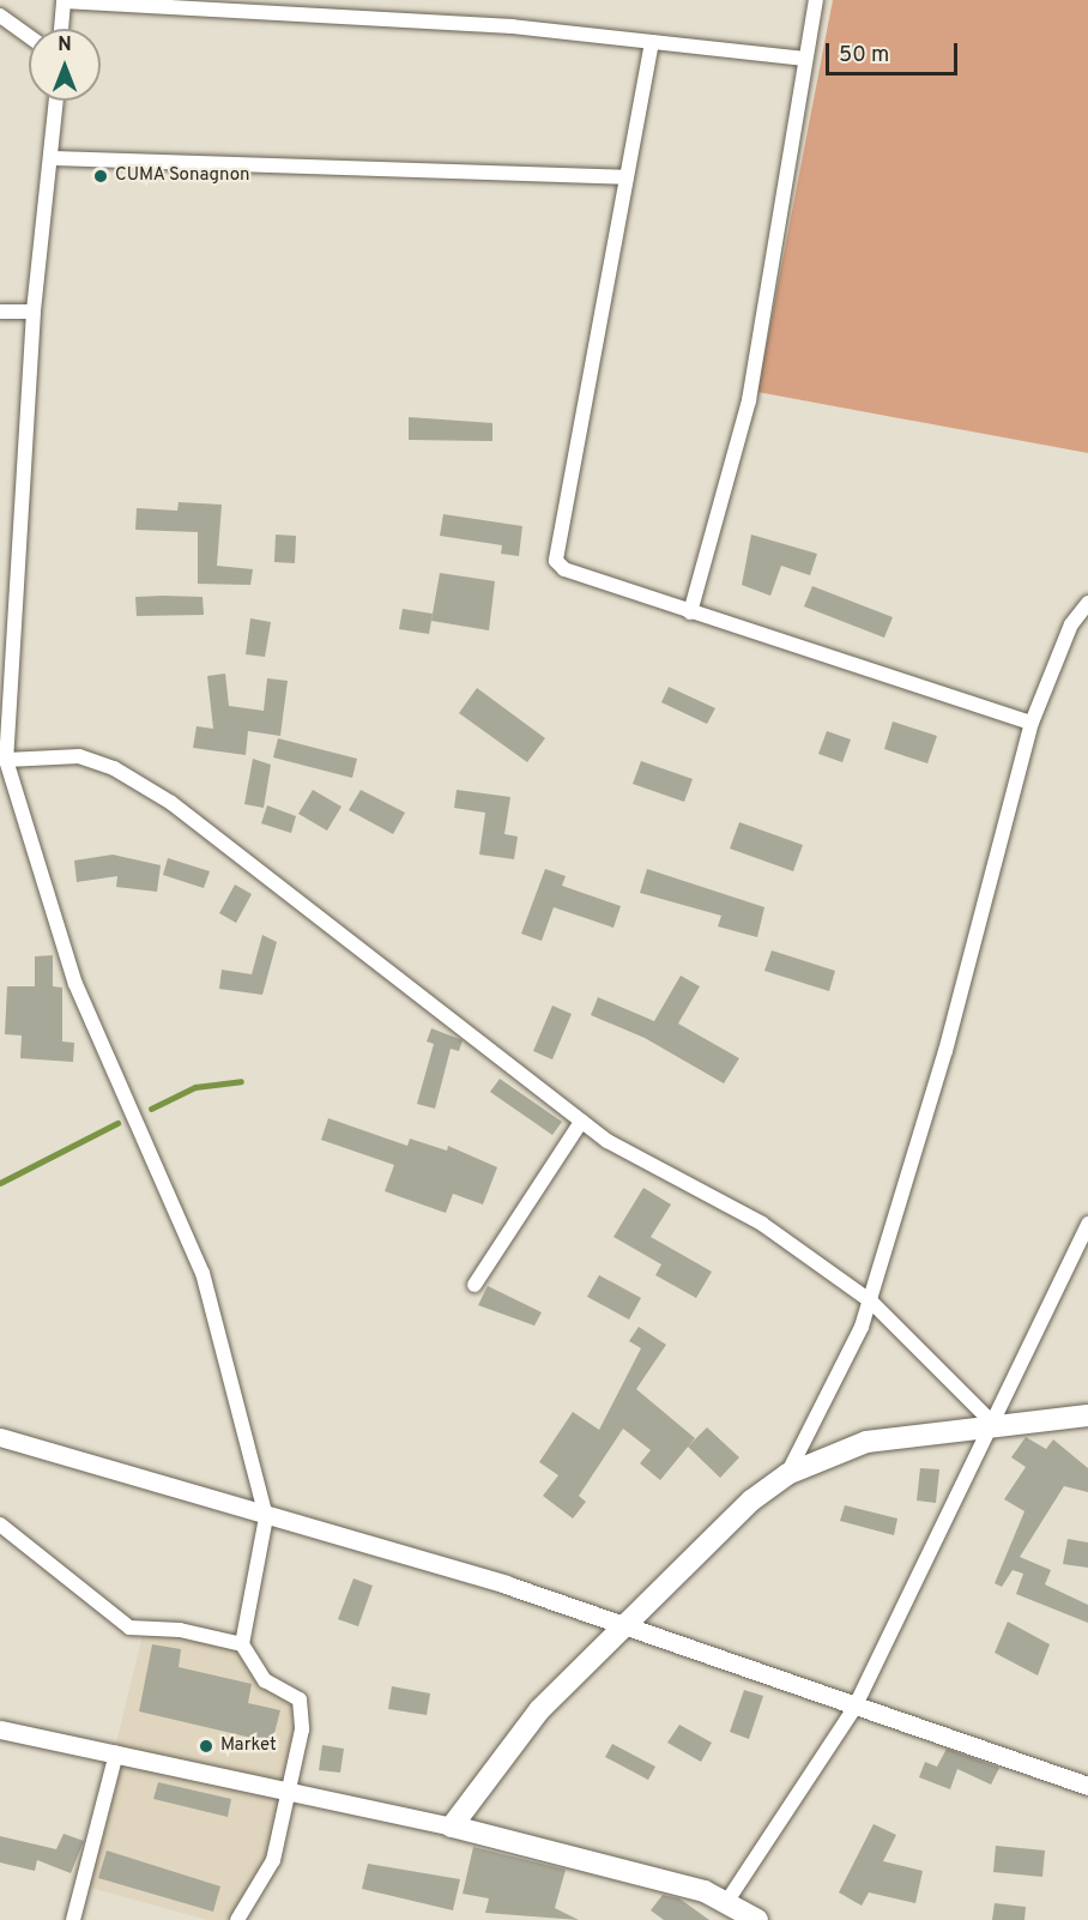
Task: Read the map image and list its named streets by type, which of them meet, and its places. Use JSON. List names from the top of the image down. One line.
{"places":["CUMA Sonagnon","Market"],"scale_bar":"50 m","north":"top"}
